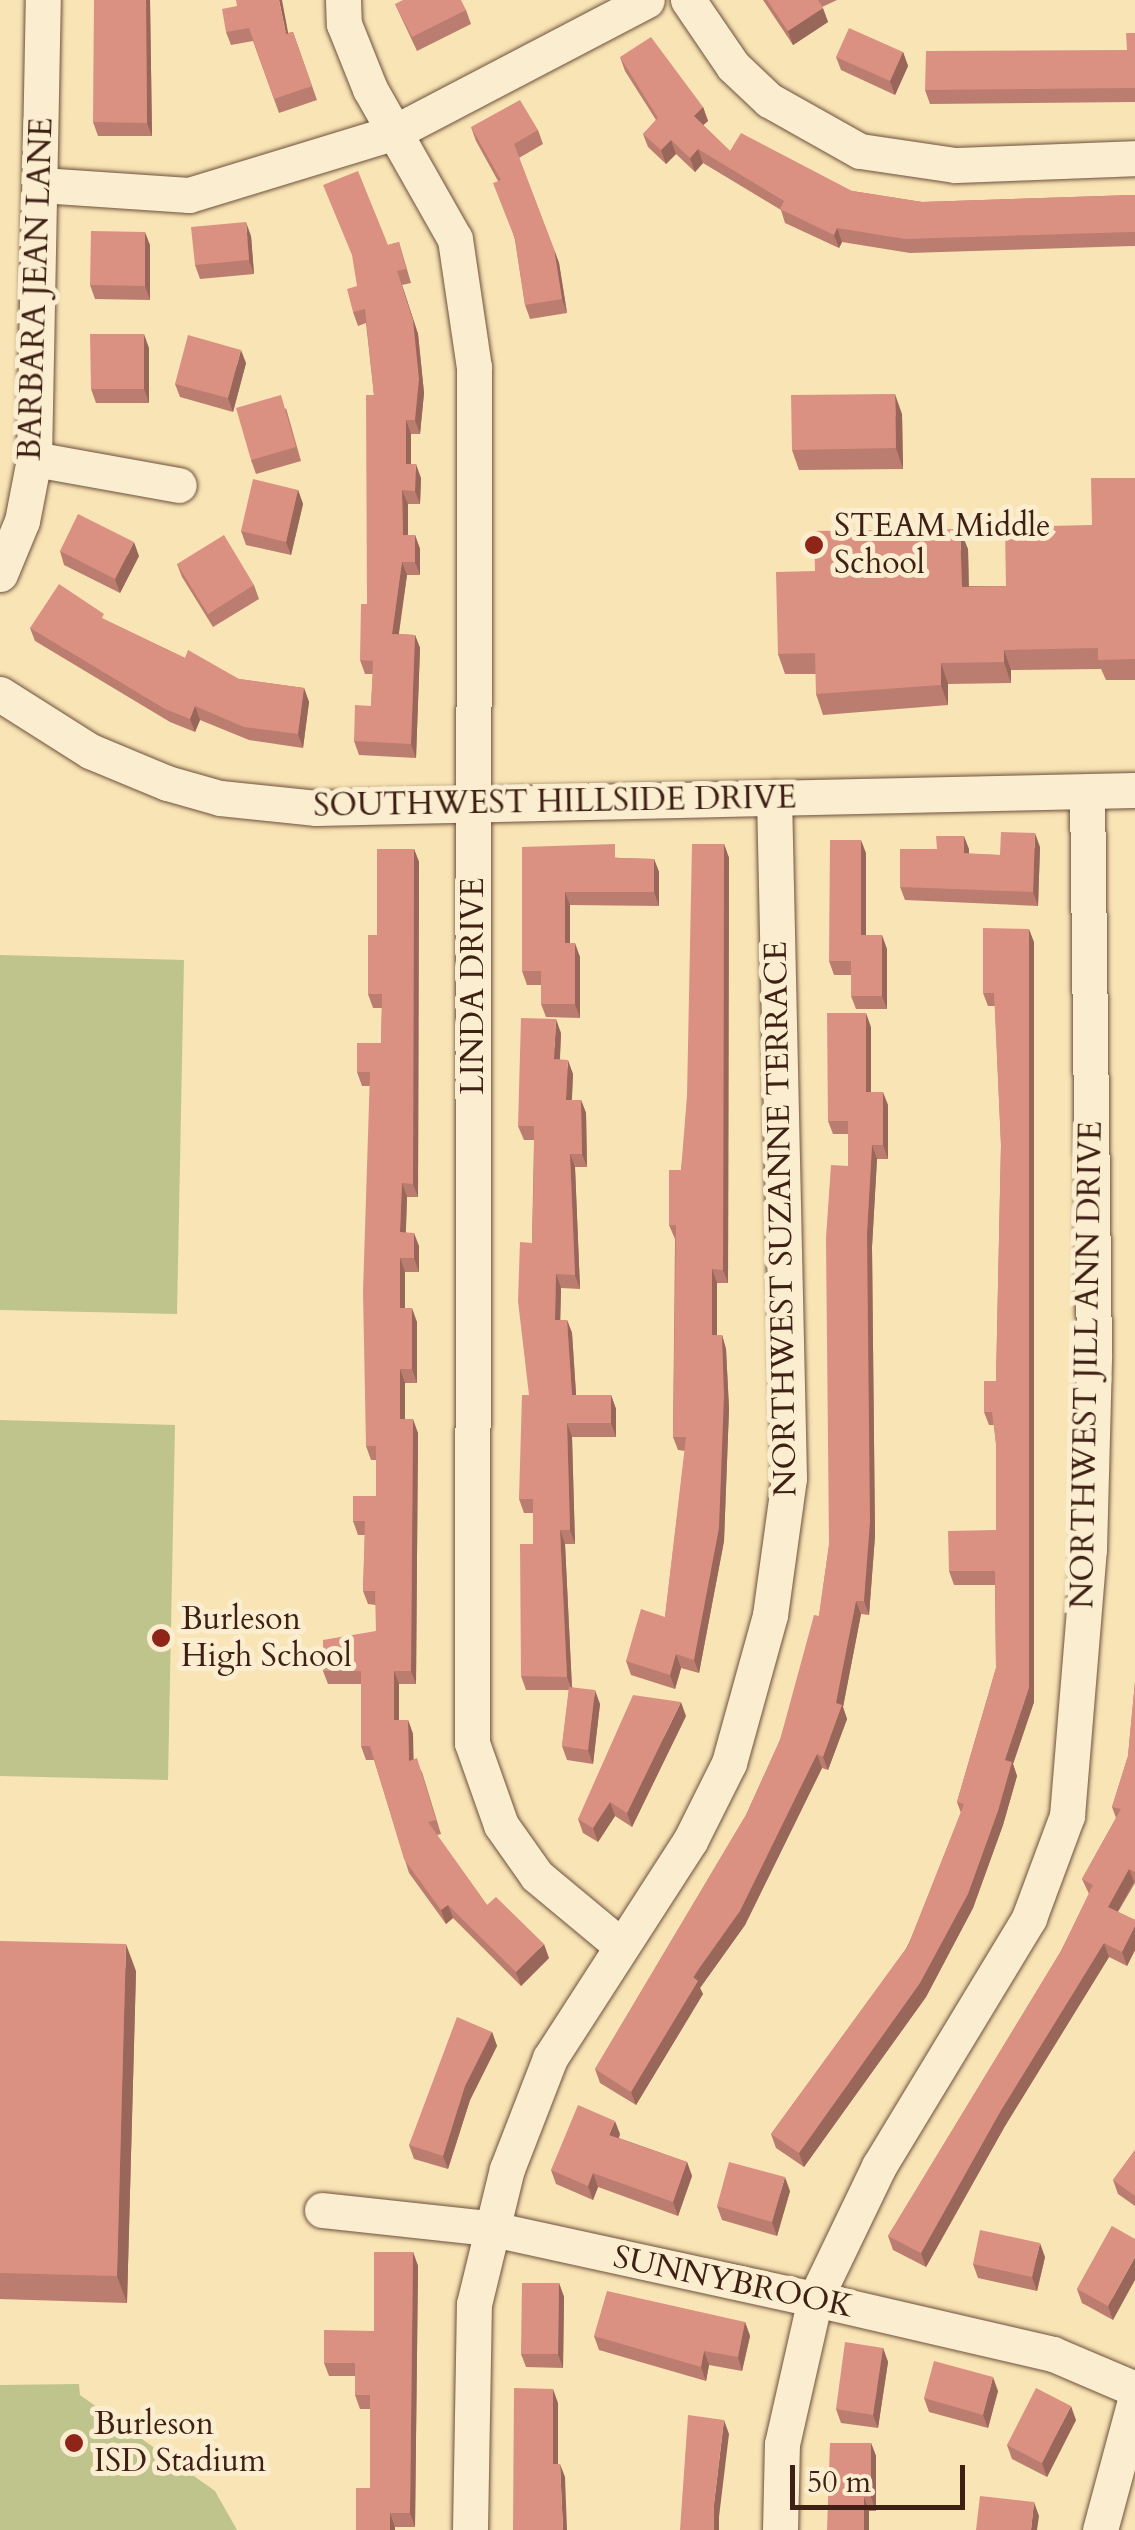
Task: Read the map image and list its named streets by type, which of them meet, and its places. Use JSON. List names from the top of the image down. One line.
{"streets":{"street":["BARBARA JEAN LANE","SOUTHWEST HILLSIDE DRIVE","LINDA DRIVE","NORTHWEST SUZANNE TERRACE","NORTHWEST JILL ANN DRIVE","SUNNYBROOK"]},"crossings":[["SOUTHWEST HILLSIDE DRIVE","LINDA DRIVE"],["SOUTHWEST HILLSIDE DRIVE","NORTHWEST SUZANNE TERRACE"],["SOUTHWEST HILLSIDE DRIVE","NORTHWEST JILL ANN DRIVE"],["LINDA DRIVE","NORTHWEST SUZANNE TERRACE"],["NORTHWEST SUZANNE TERRACE","SUNNYBROOK"],["NORTHWEST JILL ANN DRIVE","SUNNYBROOK"]],"places":["STEAM Middle School","Burleson High School","Burleson ISD Stadium"],"scale_bar":"50 m"}
